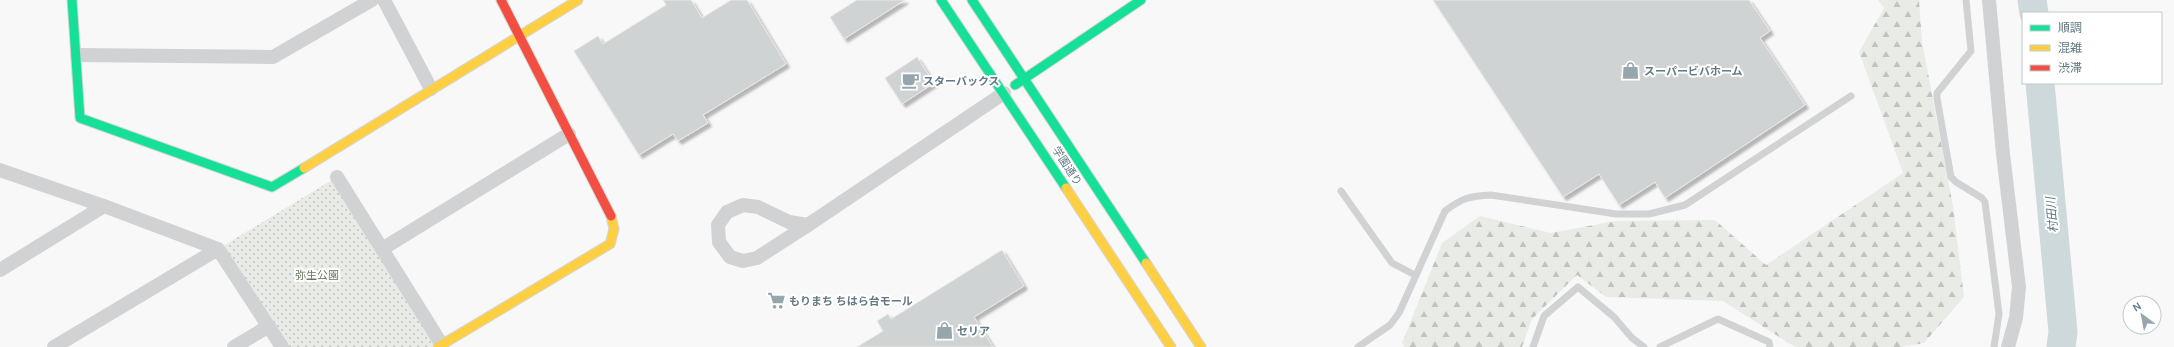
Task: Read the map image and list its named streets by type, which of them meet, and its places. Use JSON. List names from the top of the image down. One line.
{"streets":{"street":["学園通り"]},"water":["村田川"],"parks":["弥生公園"],"places":{"shop":["スーパービバホーム","セリア"],"cafe":["スターバックス"],"supermarket":["もりまち ちはら台モール"]},"legend":["順調","混雑","渋滞"],"north":"top left"}
